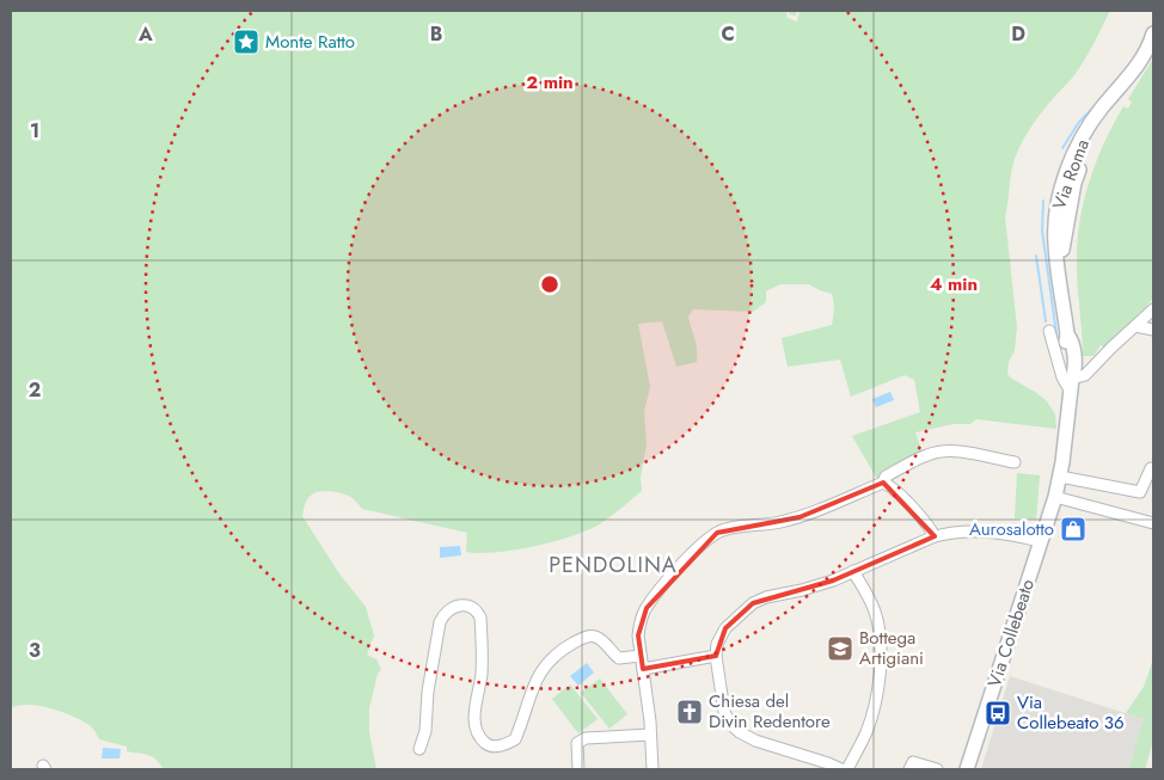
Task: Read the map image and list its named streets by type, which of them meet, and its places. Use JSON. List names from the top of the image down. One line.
{"streets":{"street":["Via Roma","Via Collebeato"]},"crossings":[["Via Roma","Via Collebeato"]],"districts":["PENDOLINA"],"places":{"place":["Monte Ratto"],"shop":["Aurosalotto"],"school or university":["Bottega Artigiani"],"church":["Chiesa del Divin Redentore"],"bus stop":["Via Collebeato 36"]},"grid":{"columns":["A","B","C","D"],"rows":["1","2","3"]},"rings":["2 min","4 min"]}
